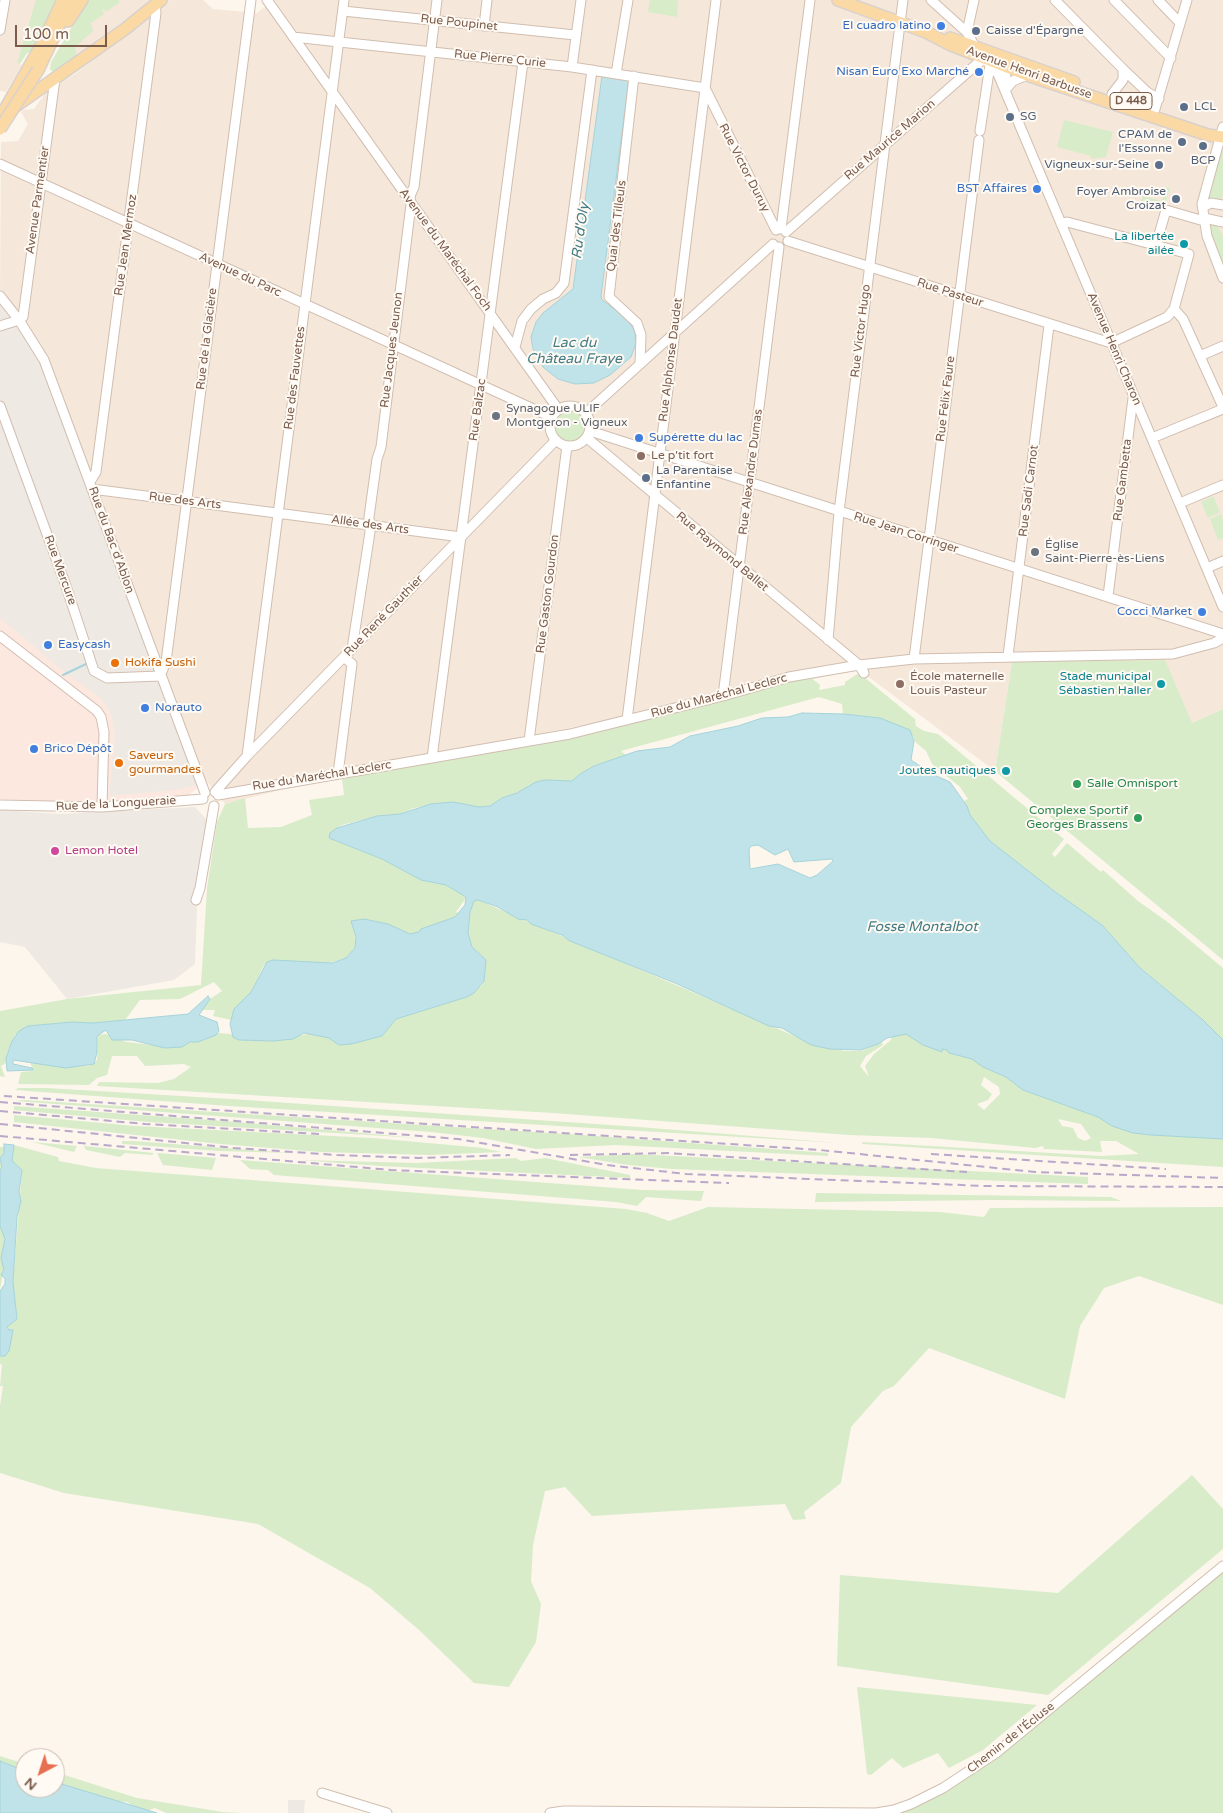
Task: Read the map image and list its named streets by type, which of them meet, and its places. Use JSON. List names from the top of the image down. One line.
{"streets":{"main road":["Avenue Henri Barbusse","D 448"],"street":["Rue Poupinet","Rue Pierre Curie","Rue Maurice Marion","Rue Victor Duruy","Avenue Parmentier","Quai des Tilleuls","Rue Jean Mermoz","Avenue du Maréchal Foch","Avenue du Parc","Rue Pasteur","Rue Victor Hugo","Rue de la Glacière","Avenue Henri Charon","Rue Jacques Jeunon","Rue Alphonse Daudet","Rue des Fauvettes","Rue Félix Faure","Rue Balzac","Rue Alexandre Dumas","Rue Gambetta","Rue Sadi Carnot","Rue des Arts","Allée des Arts","Rue Jean Corringer","Rue du Bac d'Ablon","Rue Raymond Ballet","Rue Mercure","Rue Gaston Gourdon","Rue René Gauthier","Rue du Maréchal Leclerc","Rue de la Longueraie","Chemin de l'Écluse"]},"crossings":[["Rue Poupinet","Rue Jacques Jeunon"],["Rue Poupinet","Rue des Fauvettes"],["Rue Pierre Curie","Rue Victor Duruy"],["Rue Pierre Curie","Quai des Tilleuls"],["Rue Pierre Curie","Avenue du Maréchal Foch"],["Rue Pierre Curie","Rue Jacques Jeunon"],["Rue Pierre Curie","Rue Alphonse Daudet"],["Rue Pierre Curie","Rue des Fauvettes"],["Rue Pierre Curie","Rue Balzac"],["Avenue Henri Barbusse","Rue Maurice Marion"],["Avenue Henri Barbusse","Rue Victor Hugo"],["Avenue Henri Barbusse","Avenue Henri Charon"],["Avenue Henri Barbusse","Rue Félix Faure"],["Rue Maurice Marion","Rue Victor Duruy"],["Rue Maurice Marion","Rue Pasteur"],["Rue Maurice Marion","Rue Victor Hugo"],["Rue Maurice Marion","Rue Félix Faure"],["Rue Maurice Marion","Rue Alexandre Dumas"],["Rue Victor Duruy","Rue Pasteur"],["Rue Victor Duruy","Rue Alphonse Daudet"],["Rue Victor Duruy","Rue Alexandre Dumas"],["Avenue Parmentier","Avenue du Parc"],["Avenue Parmentier","Rue du Bac d'Ablon"],["Rue Jean Mermoz","Avenue du Parc"],["Rue Jean Mermoz","Rue des Arts"],["Rue Jean Mermoz","Rue du Bac d'Ablon"],["Avenue du Maréchal Foch","Rue Jacques Jeunon"],["Avenue du Maréchal Foch","Rue des Fauvettes"],["Avenue du Maréchal Foch","Rue Balzac"],["Avenue du Maréchal Foch","Rue Jean Corringer"],["Avenue du Maréchal Foch","Rue Raymond Ballet"],["Avenue du Maréchal Foch","Rue Gaston Gourdon"],["Avenue du Maréchal Foch","Rue René Gauthier"],["Avenue du Parc","Rue de la Glacière"],["Avenue du Parc","Rue Jacques Jeunon"],["Avenue du Parc","Rue des Fauvettes"],["Avenue du Parc","Rue Balzac"],["Rue Pasteur","Rue Victor Hugo"],["Rue Pasteur","Avenue Henri Charon"],["Rue Pasteur","Rue Félix Faure"],["Rue Pasteur","Rue Alexandre Dumas"],["Rue Pasteur","Rue Sadi Carnot"],["Rue Victor Hugo","Rue Jean Corringer"],["Rue Victor Hugo","Rue Raymond Ballet"],["Rue de la Glacière","Rue des Arts"],["Rue de la Glacière","Rue du Bac d'Ablon"],["Rue de la Glacière","Rue Mercure"],["Avenue Henri Charon","Rue Gambetta"],["Rue Jacques Jeunon","Allée des Arts"],["Rue Jacques Jeunon","Rue René Gauthier"],["Rue Alphonse Daudet","Rue Jean Corringer"],["Rue Alphonse Daudet","Rue Raymond Ballet"],["Rue Alphonse Daudet","Rue du Maréchal Leclerc"],["Rue des Fauvettes","Rue des Arts"],["Rue des Fauvettes","Allée des Arts"],["Rue des Fauvettes","Rue René Gauthier"],["Rue Félix Faure","Rue Jean Corringer"],["Rue Félix Faure","Rue du Maréchal Leclerc"],["Rue Balzac","Allée des Arts"],["Rue Balzac","Rue René Gauthier"],["Rue Balzac","Rue du Maréchal Leclerc"],["Rue Alexandre Dumas","Rue Jean Corringer"],["Rue Alexandre Dumas","Rue Raymond Ballet"],["Rue Alexandre Dumas","Rue du Maréchal Leclerc"],["Rue Gambetta","Rue Jean Corringer"],["Rue Sadi Carnot","Rue Jean Corringer"],["Rue Sadi Carnot","Rue du Maréchal Leclerc"],["Rue des Arts","Allée des Arts"],["Rue des Arts","Rue du Bac d'Ablon"],["Allée des Arts","Rue René Gauthier"],["Rue Jean Corringer","Rue Raymond Ballet"],["Rue Jean Corringer","Rue Gaston Gourdon"],["Rue Jean Corringer","Rue René Gauthier"],["Rue du Bac d'Ablon","Rue Mercure"],["Rue du Bac d'Ablon","Rue du Maréchal Leclerc"],["Rue du Bac d'Ablon","Rue de la Longueraie"],["Rue Raymond Ballet","Rue Gaston Gourdon"],["Rue Raymond Ballet","Rue René Gauthier"],["Rue Raymond Ballet","Rue du Maréchal Leclerc"],["Rue Gaston Gourdon","Rue René Gauthier"],["Rue Gaston Gourdon","Rue du Maréchal Leclerc"],["Rue René Gauthier","Rue du Maréchal Leclerc"],["Rue du Maréchal Leclerc","Rue de la Longueraie"]],"water":["Ru d'Oly","Lac du Château Fraye","Fosse Montalbot"],"places":["El cuadro latino","Caisse d'Épargne","Nisan Euro Exo Marché","LCL","SG","CPAM de l'Essonne","BCP","Vigneux-sur-Seine","BST Affaires","Foyer Ambroise Croizat","La libertée ailée","Synagogue ULIF Montgeron - Vigneux","Supérette du lac","Le p'tit fort","La Parentaise Enfantine","Église Saint-Pierre-ès-Liens","Cocci Market","Easycash","Hokifa Sushi","École maternelle Louis Pasteur","Stade municipal Sébastien Haller","Norauto","Brico Dépôt","Saveurs gourmandes","Joutes nautiques","Salle Omnisport","Complexe Sportif Georges Brassens","Lemon Hotel"],"scale_bar":"100 m","north":"bottom left"}
